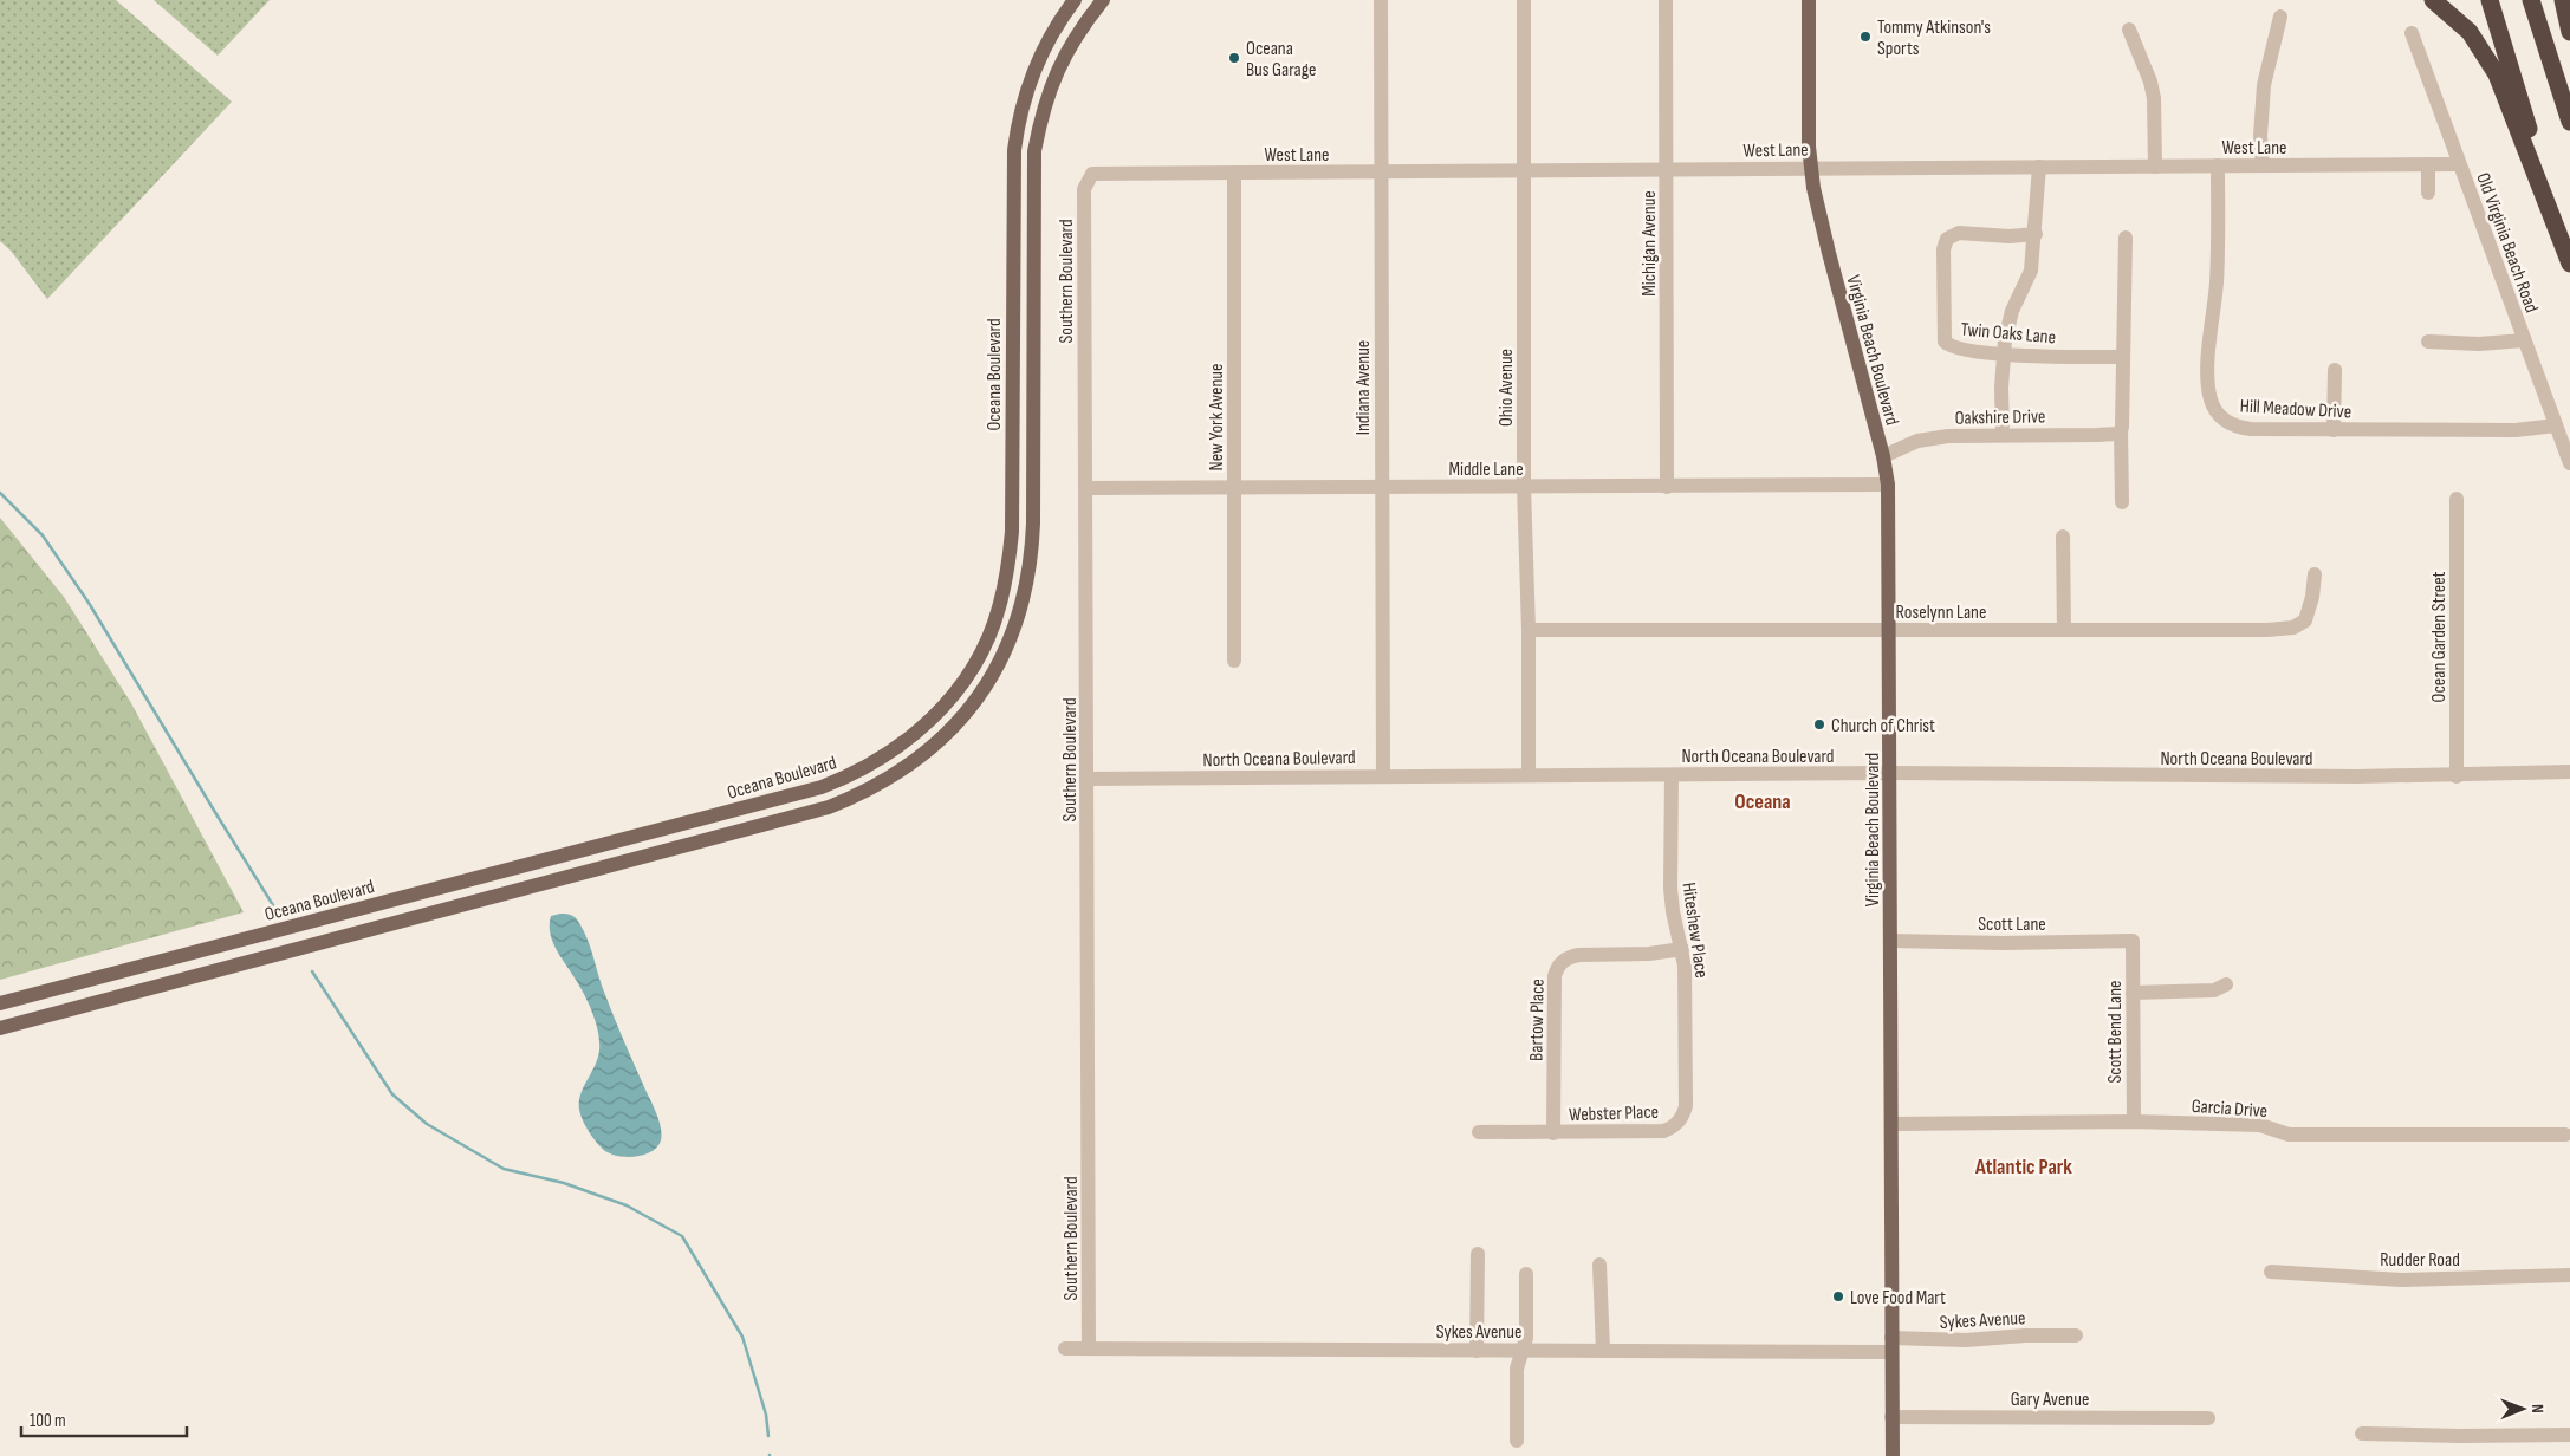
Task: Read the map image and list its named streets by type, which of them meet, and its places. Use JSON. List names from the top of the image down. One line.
{"streets":{"main road":["Virginia Beach Boulevard","Oceana Boulevard"],"street":["West Lane","Old Virginia Beach Road","Michigan Avenue","Southern Boulevard","Twin Oaks Lane","Indiana Avenue","Ohio Avenue","Hill Meadow Drive","Oakshire Drive","New York Avenue","Middle Lane","Roselynn Lane","Ocean Garden Street","North Oceana Boulevard","Scott Lane","Hiteshew Place","Bartow Place","Scott Bend Lane","Garcia Drive","Webster Place","Rudder Road","Sykes Avenue","Gary Avenue"]},"crossings":[["West Lane","Old Virginia Beach Road"],["West Lane","Michigan Avenue"],["West Lane","Southern Boulevard"],["West Lane","Virginia Beach Boulevard"],["West Lane","Indiana Avenue"],["West Lane","Ohio Avenue"],["West Lane","Hill Meadow Drive"],["West Lane","New York Avenue"],["Old Virginia Beach Road","Hill Meadow Drive"],["Michigan Avenue","Middle Lane"],["Southern Boulevard","Middle Lane"],["Southern Boulevard","North Oceana Boulevard"],["Southern Boulevard","Sykes Avenue"],["Virginia Beach Boulevard","Oakshire Drive"],["Virginia Beach Boulevard","Middle Lane"],["Virginia Beach Boulevard","Roselynn Lane"],["Virginia Beach Boulevard","North Oceana Boulevard"],["Virginia Beach Boulevard","Scott Lane"],["Virginia Beach Boulevard","Garcia Drive"],["Virginia Beach Boulevard","Sykes Avenue"],["Virginia Beach Boulevard","Gary Avenue"],["Indiana Avenue","Middle Lane"],["Indiana Avenue","North Oceana Boulevard"],["Ohio Avenue","Middle Lane"],["Ohio Avenue","Roselynn Lane"],["Ohio Avenue","North Oceana Boulevard"],["New York Avenue","Middle Lane"],["Ocean Garden Street","North Oceana Boulevard"],["North Oceana Boulevard","Hiteshew Place"],["Scott Lane","Scott Bend Lane"],["Hiteshew Place","Bartow Place"],["Hiteshew Place","Webster Place"],["Bartow Place","Webster Place"],["Scott Bend Lane","Garcia Drive"]],"districts":["Oceana","Atlantic Park"],"places":["Tommy Atkinson's Sports","Oceana Bus Garage","Church of Christ","Love Food Mart"],"scale_bar":"100 m","north":"right"}
